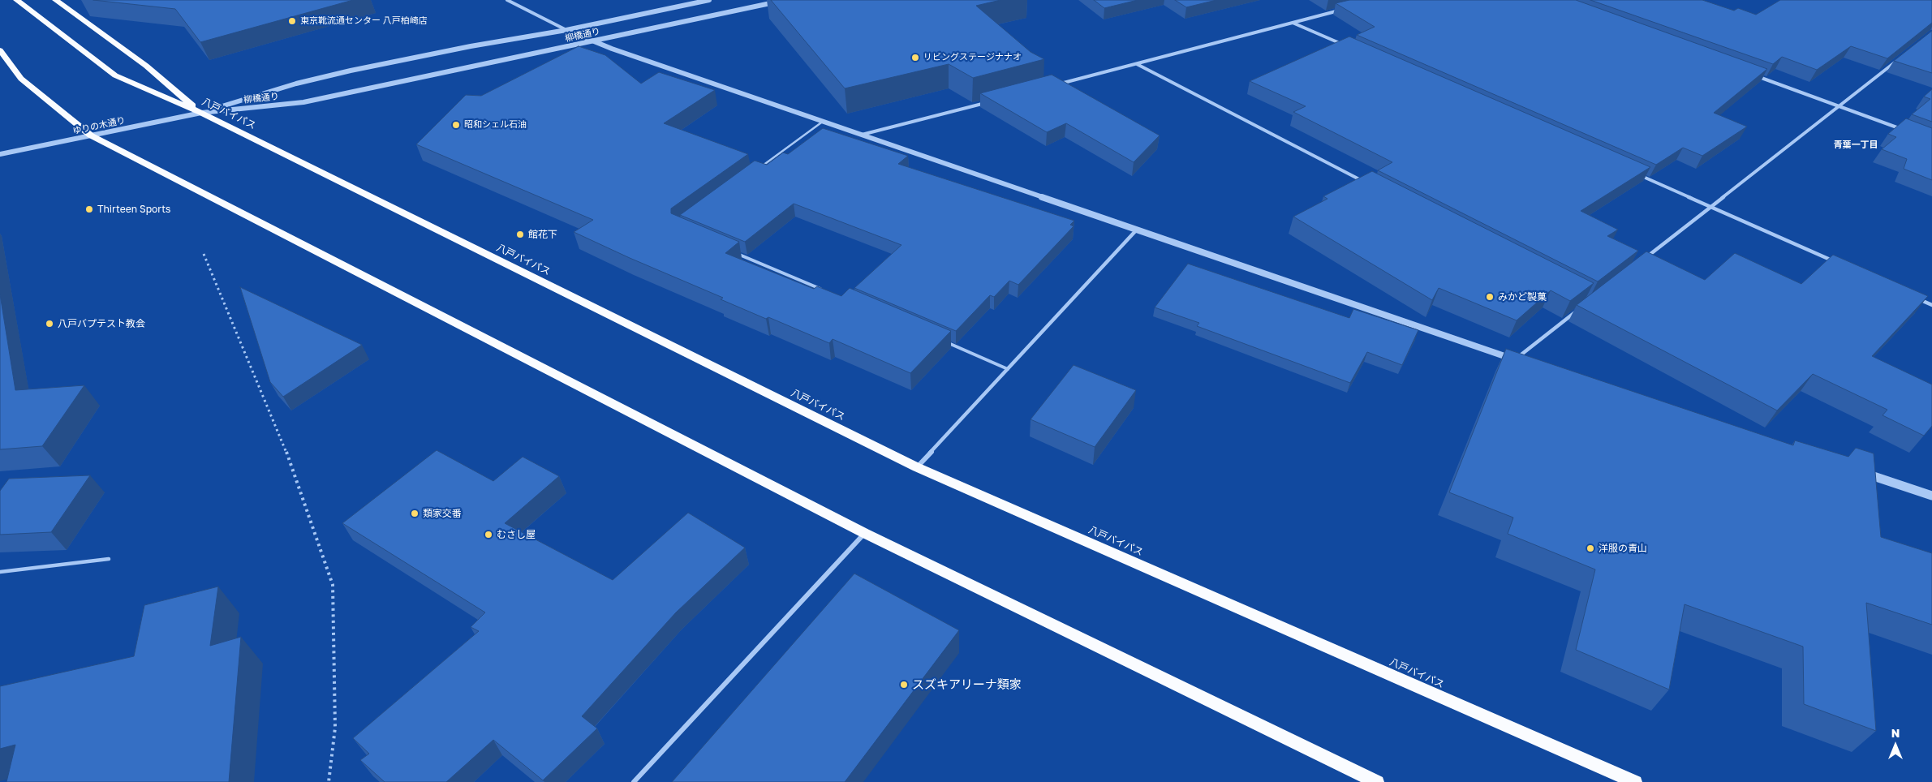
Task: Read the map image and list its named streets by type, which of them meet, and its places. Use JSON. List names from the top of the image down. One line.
{"streets":{"highway":["八戸バイパス"],"street":["柳橋通り","ゆりの木通り"]},"crossings":[["柳橋通り","八戸バイパス"],["柳橋通り","ゆりの木通り"],["八戸バイパス","ゆりの木通り"]],"districts":["青葉一丁目"],"places":["東京靴流通センター 八戸柏崎店","リビングステージナナオ","昭和シェル石油","Thirteen Sports","館花下","みかど製菓","八戸バプテスト教会","類家交番","むさし屋","洋服の青山","スズキアリーナ類家"],"north":"top"}
